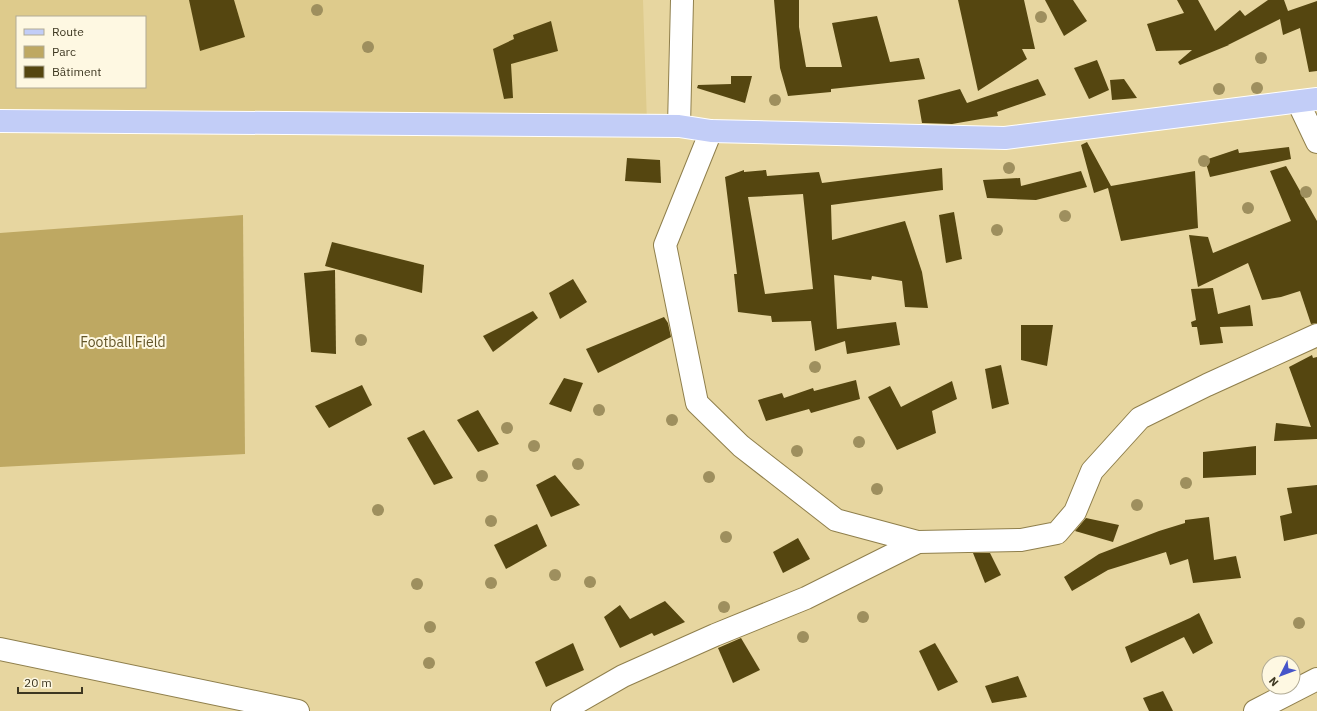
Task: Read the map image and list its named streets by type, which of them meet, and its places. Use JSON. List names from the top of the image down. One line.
{"parks":["Football Field"],"legend":["Route","Parc","Bâtiment"],"scale_bar":"20 m","north":"bottom left"}
